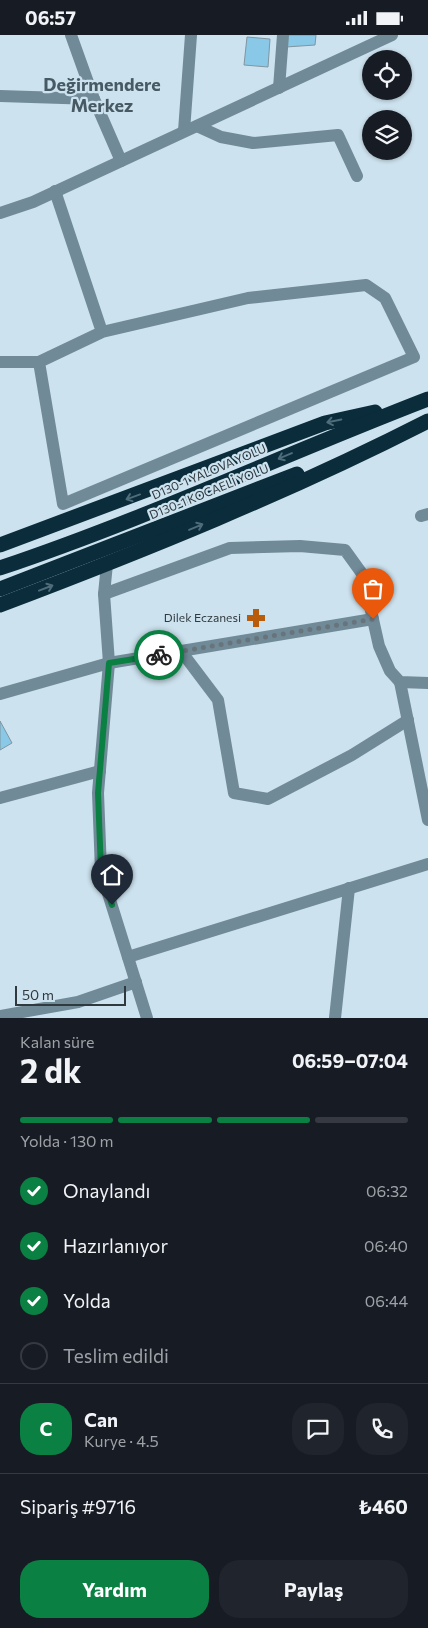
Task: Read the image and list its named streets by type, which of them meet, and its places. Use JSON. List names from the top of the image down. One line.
{"streets":{"highway":["D130-1 YALOVA YOLU","D130-1 KOCAELİ YOLU"]},"districts":["Değirmendere Merkez"],"places":{"pharmacy":["Dilek Eczanesi"]},"scale_bar":"50 m","page":{"status":"06:57","scale":"50 m","heading":["2 dk","Kalan süre","06:59–07:04"],"panel":["Can","Kurye · 4.5","Sipariş #9716","₺460"],"bar":"Yolda · 130 m","list":[["Onaylandı","06:32"],["Hazırlanıyor","06:40"],["Yolda","06:44"],"Teslim edildi"],"round":"C","buttons":["Yardım","Paylaş"]}}
